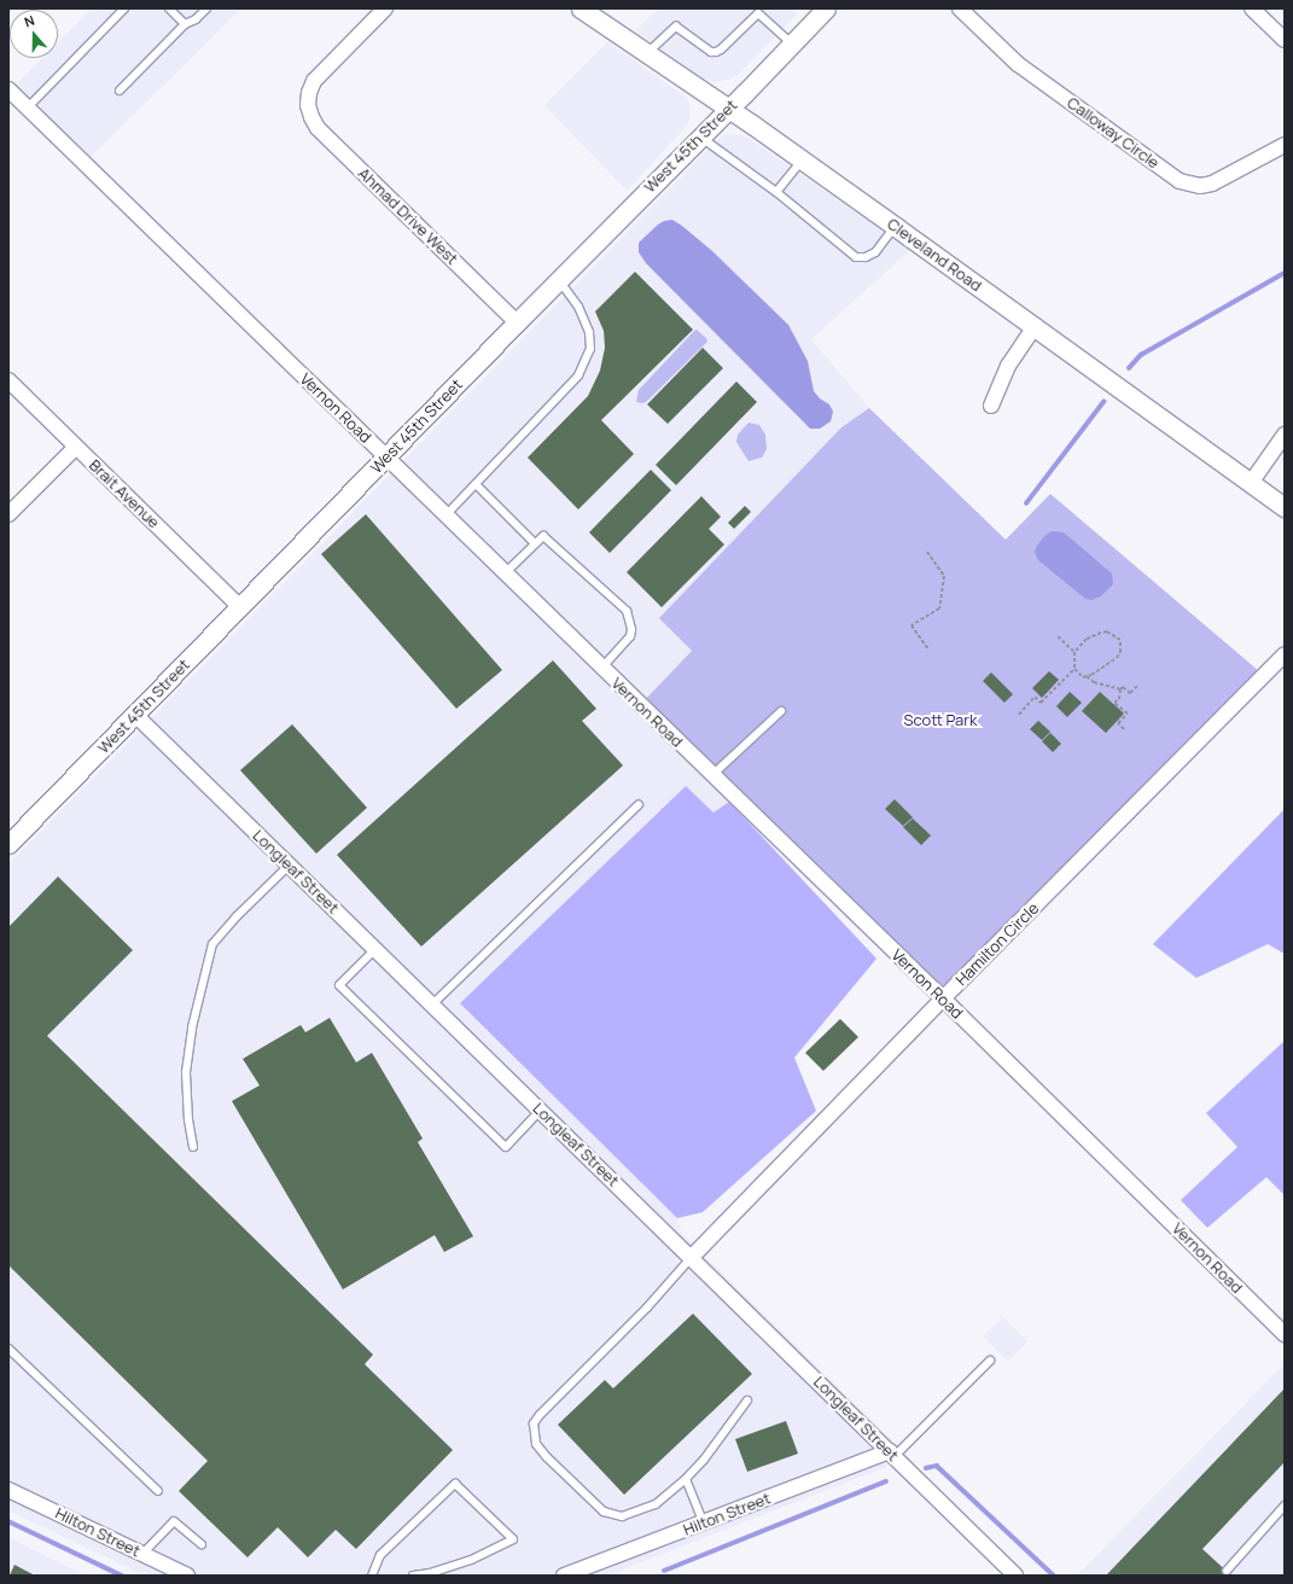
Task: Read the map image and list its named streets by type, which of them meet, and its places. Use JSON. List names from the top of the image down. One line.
{"streets":{"street":["Calloway Circle","West 45th Street","Ahmad Drive West","Cleveland Road","Vernon Road","Brait Avenue","Longleaf Street","Hamilton Circle","Hilton Street"]},"crossings":[["West 45th Street","Ahmad Drive West"],["West 45th Street","Cleveland Road"],["West 45th Street","Vernon Road"],["West 45th Street","Brait Avenue"],["West 45th Street","Longleaf Street"],["Vernon Road","Hamilton Circle"],["Longleaf Street","Hamilton Circle"],["Longleaf Street","Hilton Street"]],"parks":["Scott Park"],"north":"top"}
